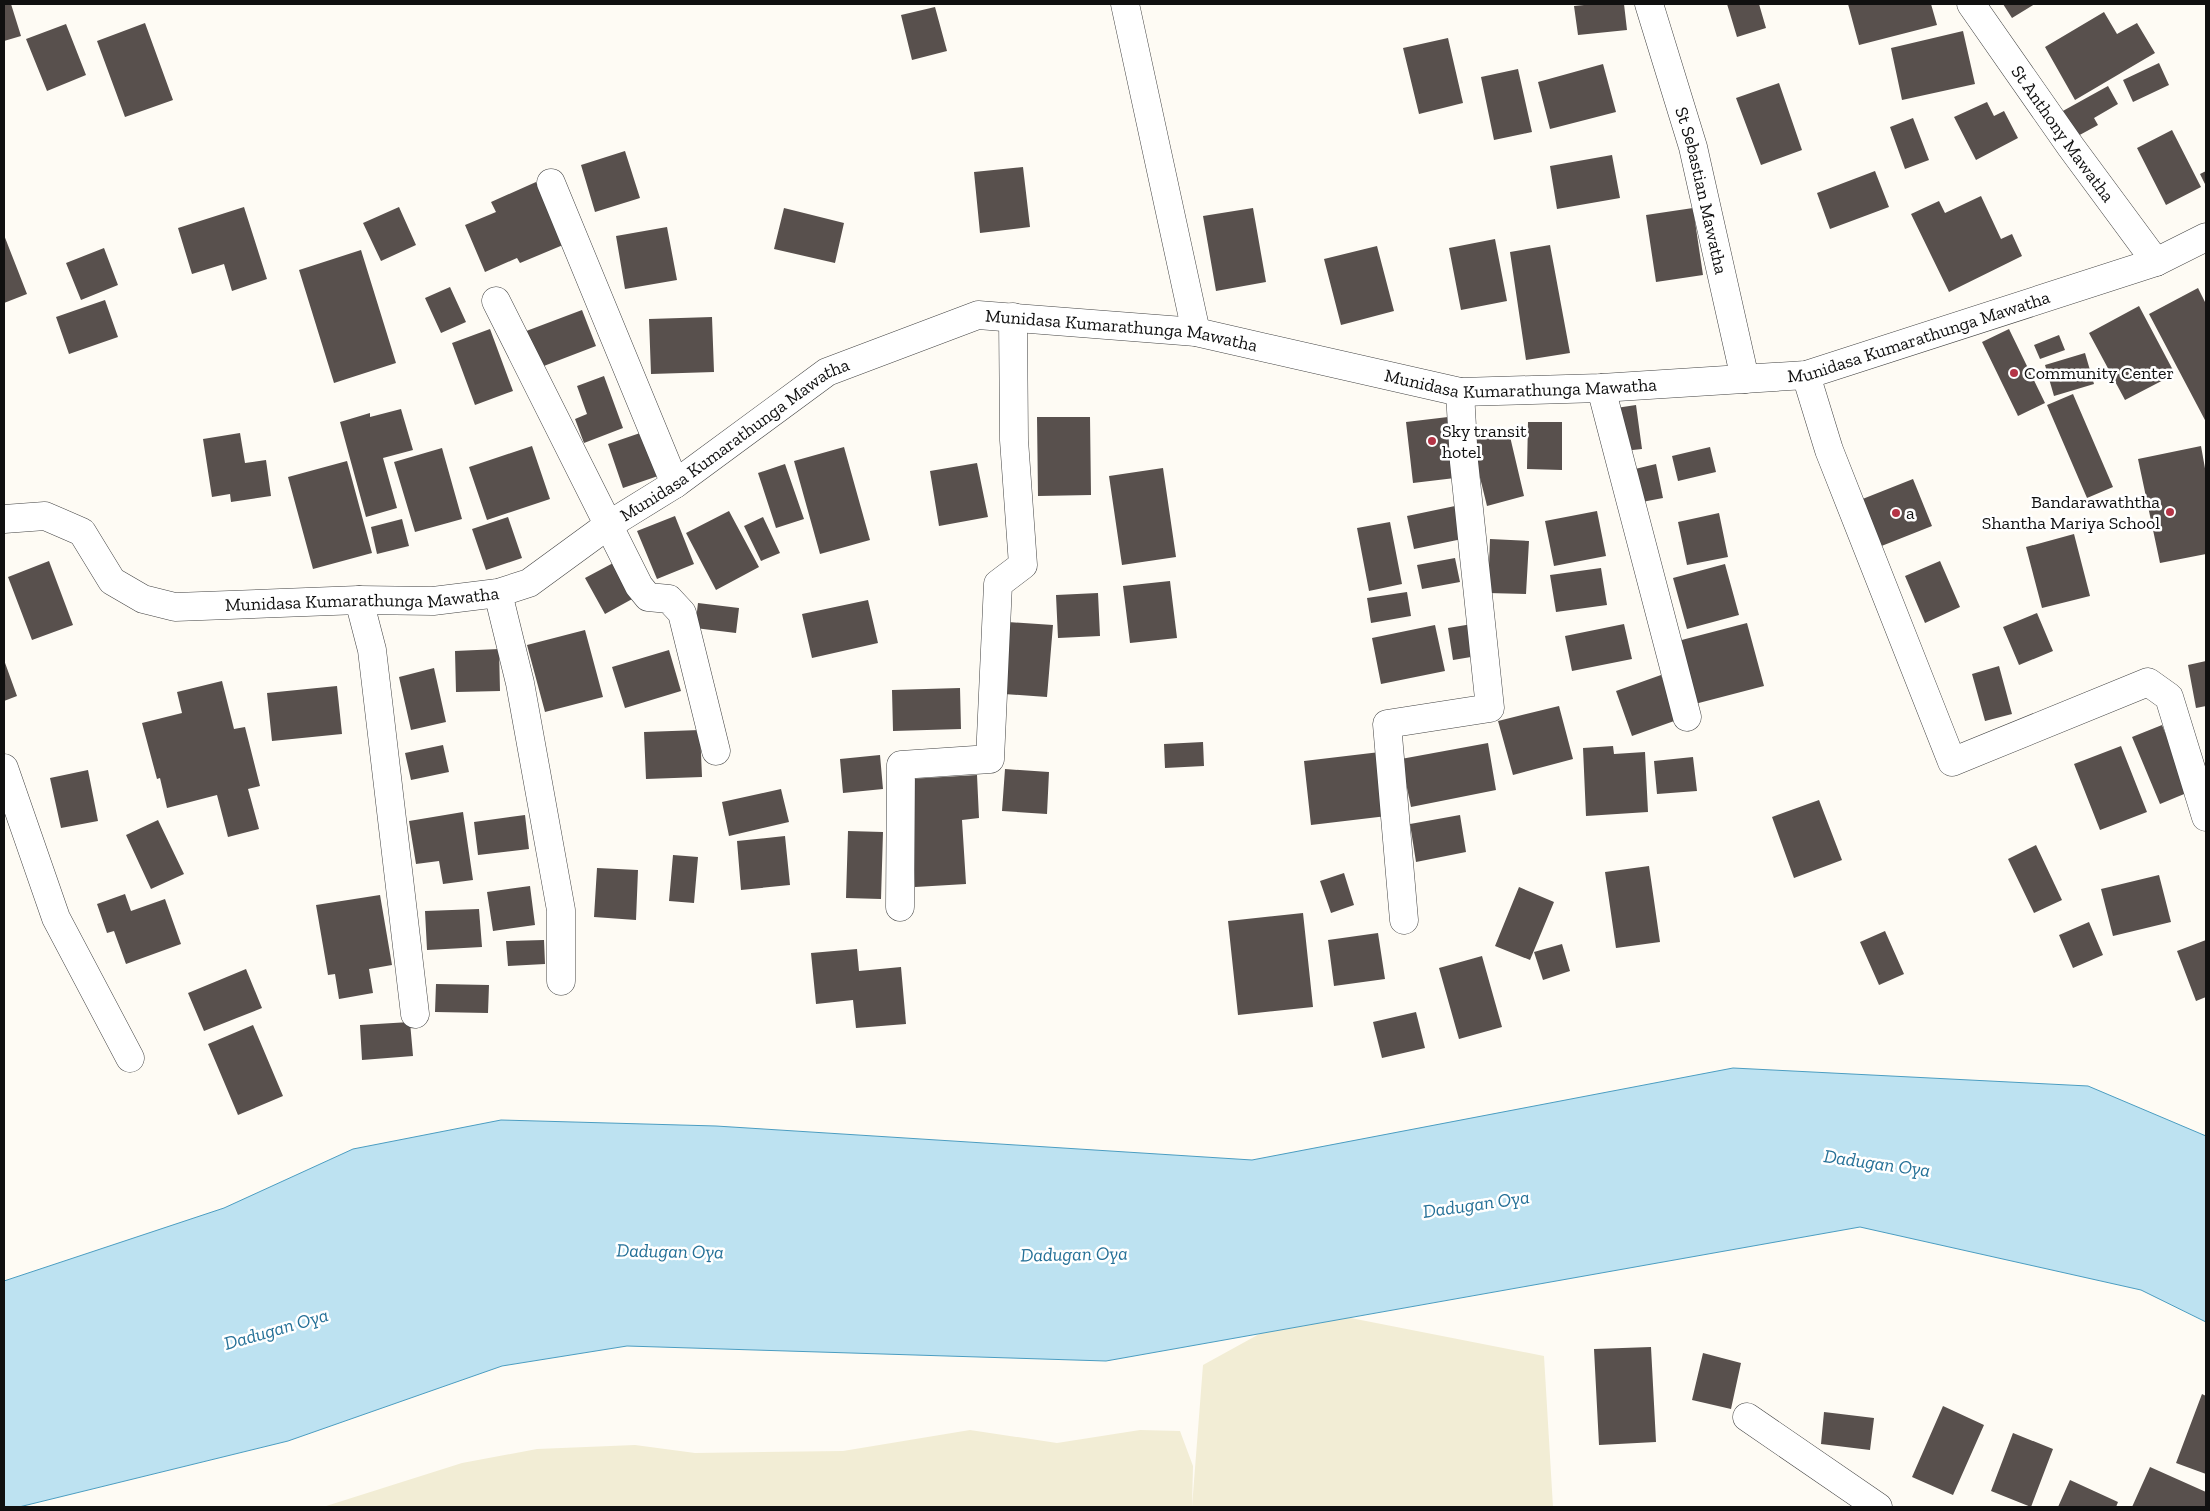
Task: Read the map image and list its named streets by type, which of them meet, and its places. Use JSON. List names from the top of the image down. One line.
{"streets":{"street":["St Anthony Mawatha","St Sebastian Mawatha","Munidasa Kumarathunga Mawatha"]},"crossings":[["St Anthony Mawatha","Munidasa Kumarathunga Mawatha"],["St Sebastian Mawatha","Munidasa Kumarathunga Mawatha"]],"water":["Dadugan Oya"],"places":["Community Center","Sky transit hotel","Bandarawaththa Shantha Mariya School","a"]}
